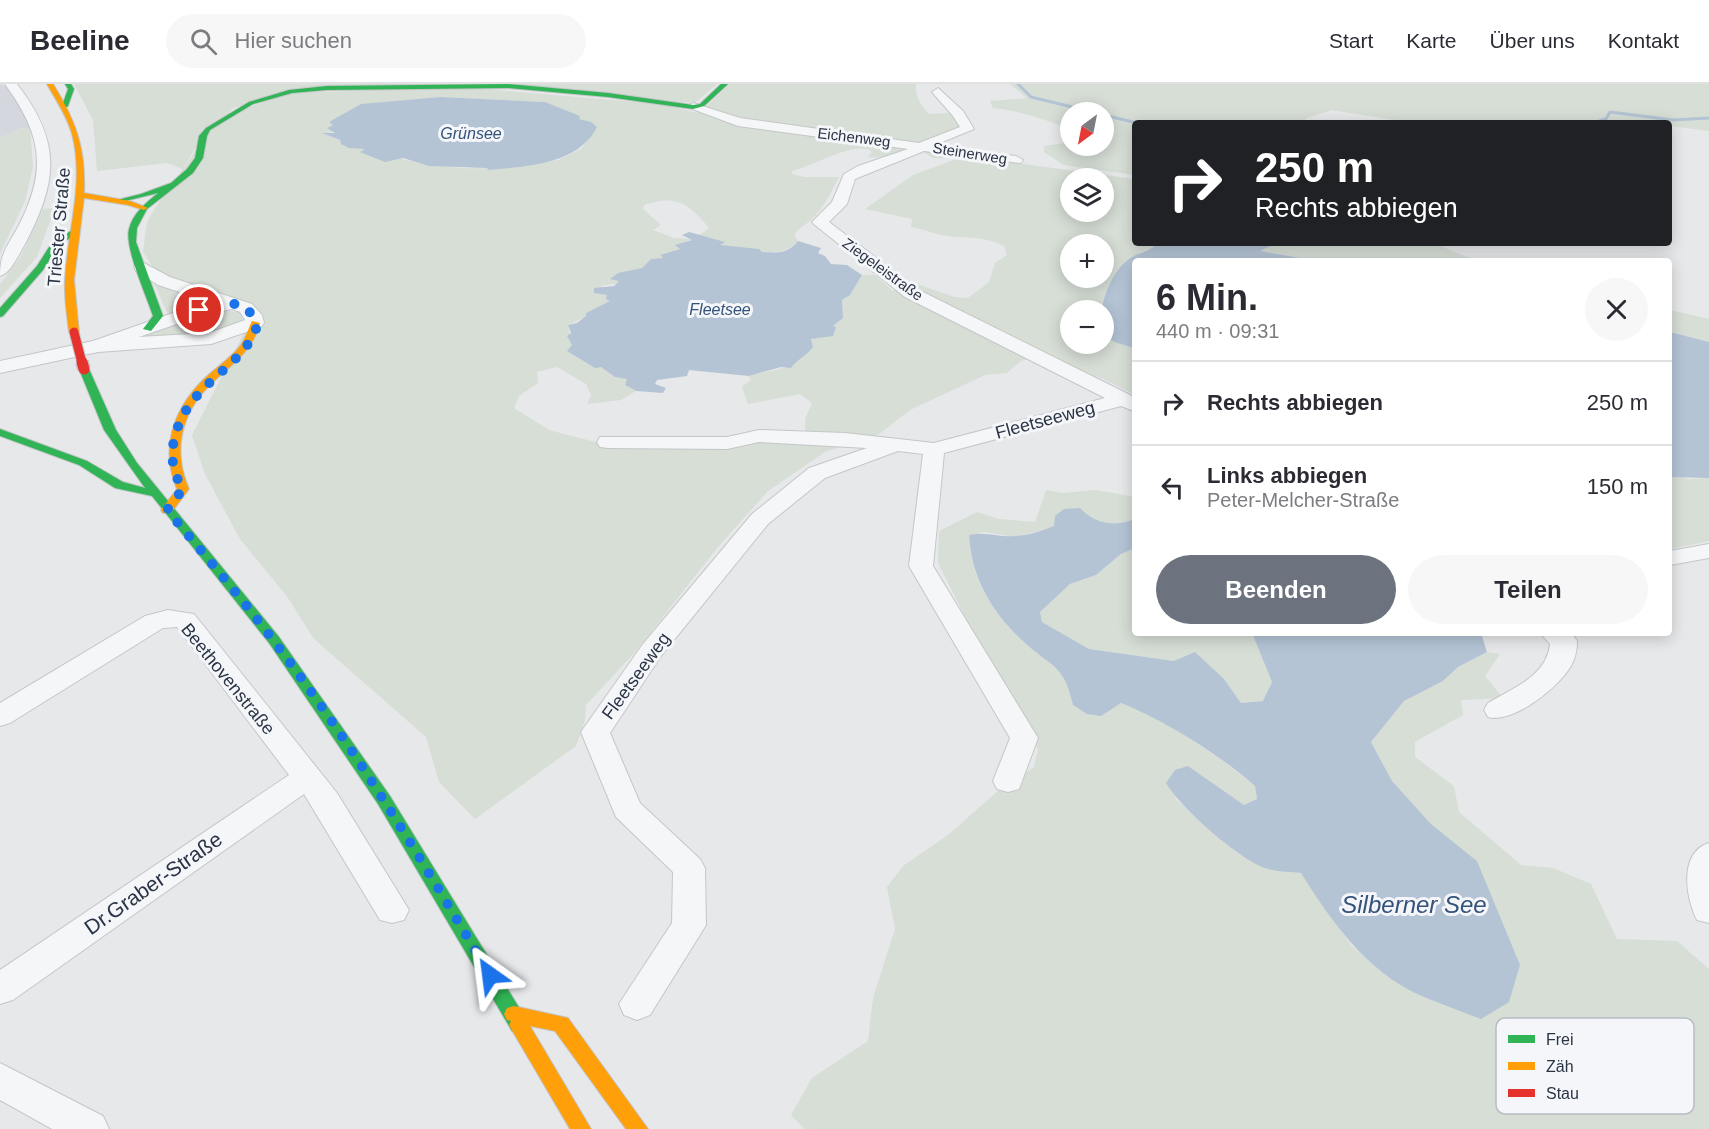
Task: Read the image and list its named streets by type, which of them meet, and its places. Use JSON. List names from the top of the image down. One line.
{"streets":{"main road":["Triester Straße"],"street":["Eichenweg","Steinerweg","Ziegeleistraße","Fleetseeweg","Beethovenstraße","Dr.Graber-Straße"]},"crossings":[["Eichenweg","Steinerweg"],["Eichenweg","Ziegeleistraße"],["Steinerweg","Ziegeleistraße"],["Ziegeleistraße","Fleetseeweg"],["Beethovenstraße","Dr.Graber-Straße"]],"water":["Grünsee","Fleetsee","Silberner See"],"legend":["Frei","Zäh","Stau"],"north":"bottom left","page":{"header":"Beeline","search":"Hier suchen","nav":["Start","Karte","Über uns","Kontakt"],"map_buttons":["+","−"],"turn":["250 m","Rechts abbiegen"],"heading":["6 Min.","440 m · 09:31"],"list":[{"name":"Rechts abbiegen","value":"250 m"},{"name":"Links abbiegen","note":"Peter-Melcher-Straße","value":"150 m"}],"buttons":["Beenden","Teilen"]}}
